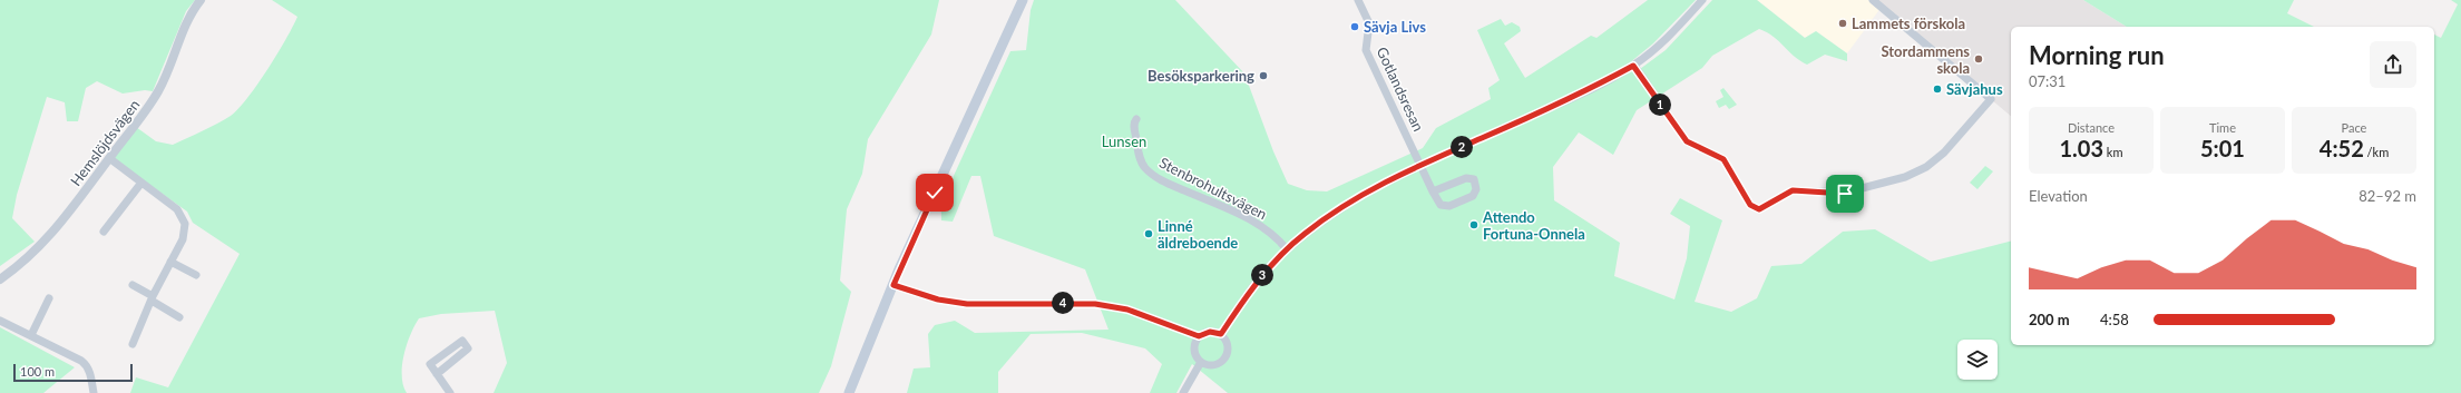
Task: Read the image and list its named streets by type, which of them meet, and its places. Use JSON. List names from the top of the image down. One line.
{"streets":{"street":["Gotlandsresan","Hemslöjdsvägen","Stenbrohultsvägen"]},"parks":["Lunsen"],"places":["Lammets förskola","Sävja Livs","Stordammens skola","Besöksparkering","Sävjahus","Attendo Fortuna-Onnela","Linné äldreboende"],"scale_bar":"100 m","page":{"heading":["Morning run","07:31"],"pins":["1","2","3","4"],"stats":[["Distance","1.03 km"],["Time","5:01"],["Pace","4:52 /km"]],"chart":["Elevation","82–92 m"],"list":[{"name":"200 m","note":"4:58"}],"scale":"100 m"}}
